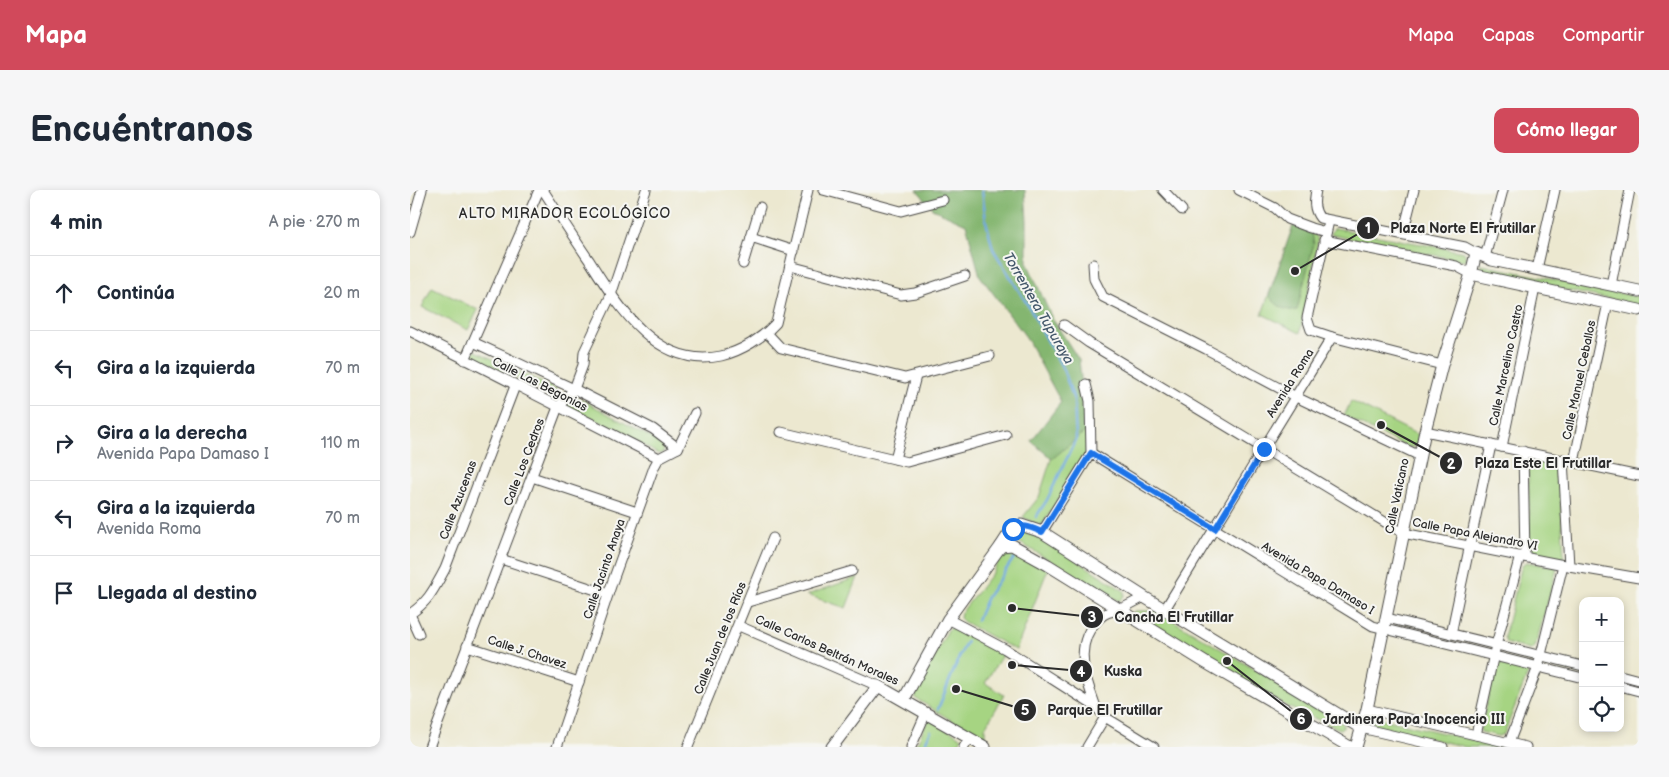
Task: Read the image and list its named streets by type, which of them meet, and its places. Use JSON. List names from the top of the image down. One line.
{"streets":{"street":["Calle Marcelino Castro","Calle Manuel Ceballos","Avenida Roma","Calle Las Begonias","Calle Los Cedros","Calle Vaticano","Calle Azucenas","Calle Papa Alejandro VI","Calle Jacinto Anaya","Avenida Papa Damaso I","Calle Juan de los Ríos","Calle Carlos Beltrán Morales","Calle J. Chavez"]},"crossings":[["Avenida Roma","Calle Papa Alejandro VI"],["Avenida Roma","Avenida Papa Damaso I"],["Calle Las Begonias","Calle Los Cedros"],["Calle Las Begonias","Calle Azucenas"],["Calle Las Begonias","Calle Jacinto Anaya"],["Calle Los Cedros","Calle J. Chavez"],["Calle Vaticano","Calle Papa Alejandro VI"],["Calle Vaticano","Avenida Papa Damaso I"],["Calle Jacinto Anaya","Calle J. Chavez"],["Calle Juan de los Ríos","Calle Carlos Beltrán Morales"]],"districts":["ALTO MIRADOR ECOLÓGICO"],"water":["Torrentera Tupuraya"],"places":["Plaza Norte El Frutillar","Plaza Este El Frutillar","Cancha El Frutillar","Jardinera Papa Inocencio III","Kuska","Parque El Frutillar"],"page":{"header":"Mapa","nav":["Mapa","Capas","Compartir"],"buttons":"Cómo llegar","title":"Encuéntranos","heading":["4 min","A pie · 270 m"],"list":[["Continúa","20 m"],["Gira a la izquierda","70 m"],["Gira a la derecha","Avenida Papa Damaso I","110 m"],["Gira a la izquierda","Avenida Roma","70 m"],"Llegada al destino"],"map_buttons":["+","−"]}}
